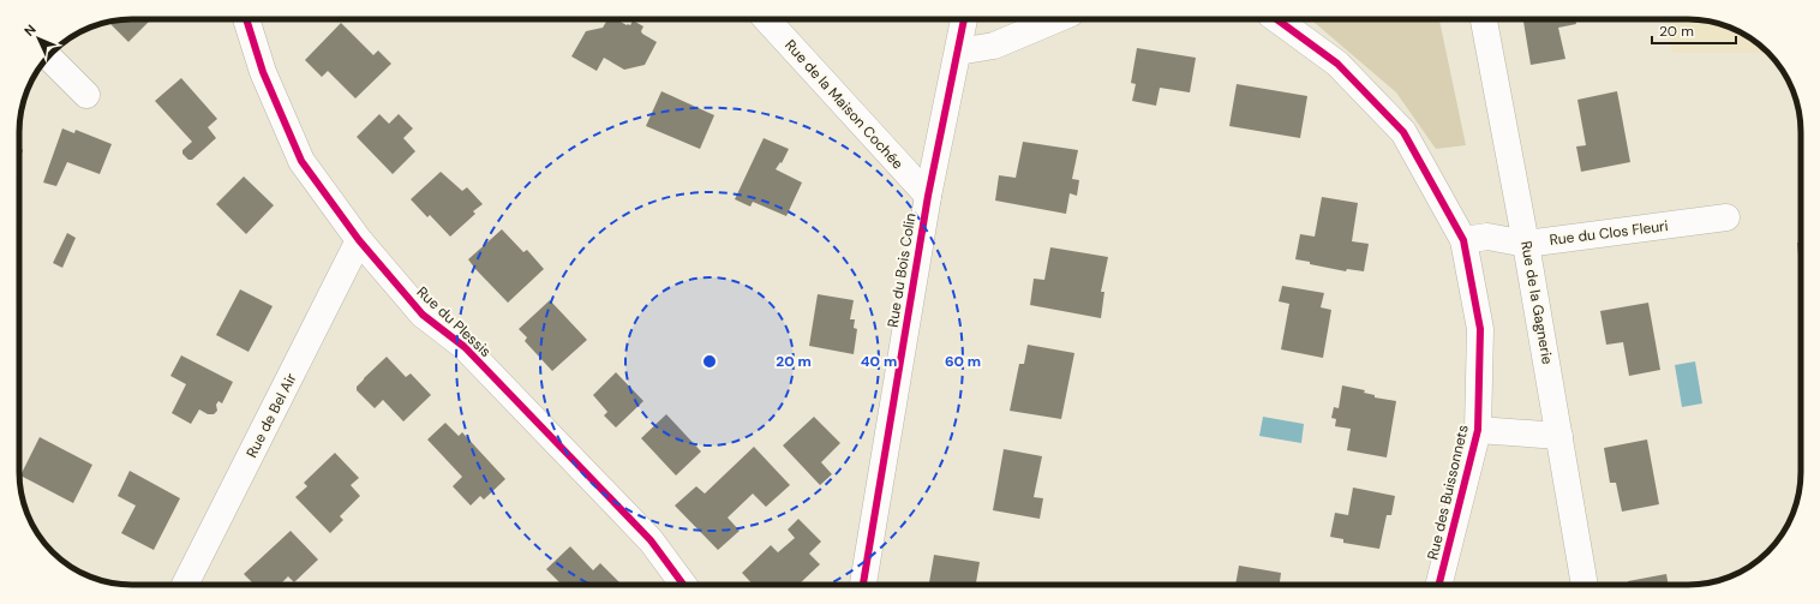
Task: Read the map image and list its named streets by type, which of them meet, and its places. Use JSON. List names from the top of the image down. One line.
{"streets":{"street":["Rue de la Maison Cochée","Rue du Clos Fleuri","Rue du Bois Colin","Rue de la Gagnerie","Rue du Plessis","Rue de Bel Air","Rue des Buissonnets"]},"crossings":[["Rue de la Maison Cochée","Rue du Bois Colin"],["Rue du Clos Fleuri","Rue de la Gagnerie"],["Rue du Clos Fleuri","Rue des Buissonnets"],["Rue du Plessis","Rue de Bel Air"]],"scale_bar":"20 m","north":"top left","rings":["20 m","40 m","60 m"]}
